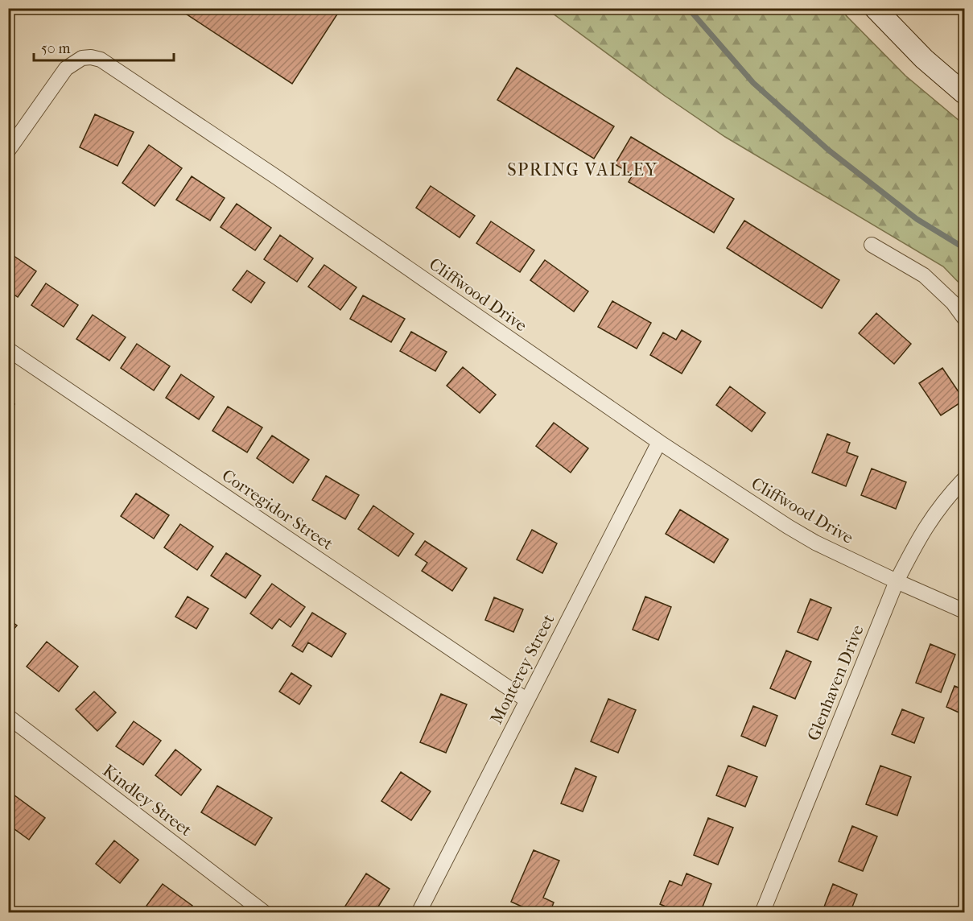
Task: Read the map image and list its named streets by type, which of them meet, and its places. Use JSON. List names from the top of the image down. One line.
{"streets":{"street":["Cliffwood Drive","Corregidor Street","Monterey Street","Glenhaven Drive","Kindley Street"]},"crossings":[["Cliffwood Drive","Monterey Street"],["Cliffwood Drive","Glenhaven Drive"],["Corregidor Street","Monterey Street"]],"districts":["SPRING VALLEY"],"scale_bar":"50 m"}
